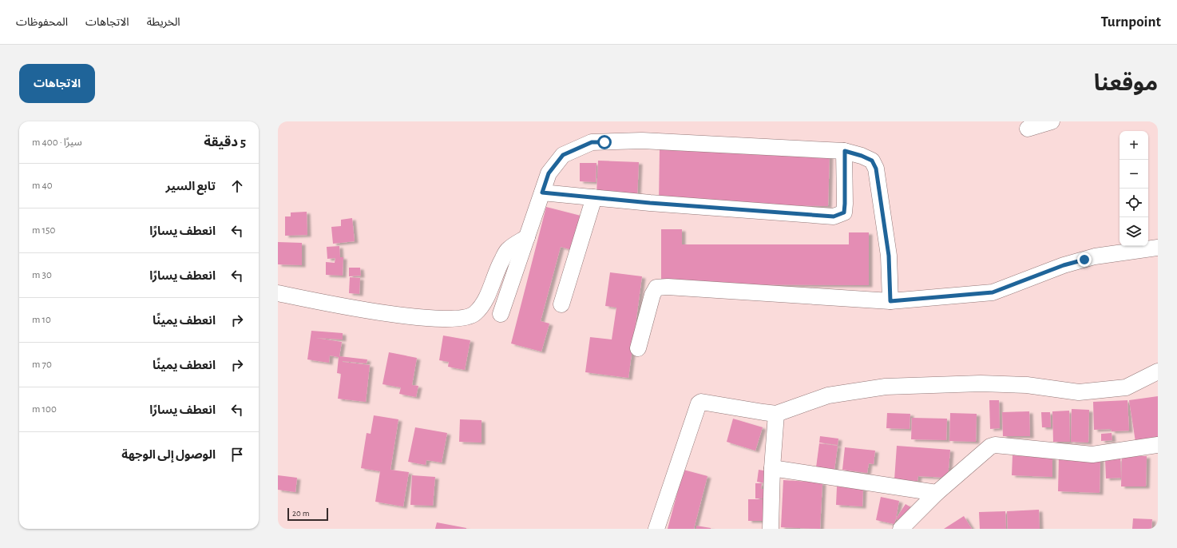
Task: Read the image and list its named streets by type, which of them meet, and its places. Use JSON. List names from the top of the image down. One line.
{"scale_bar":"20 m","page":{"header":"Turnpoint","nav":["الخريطة","الاتجاهات","المحفوظات"],"title":"موقعنا","buttons":"الاتجاهات","heading":["5 دقيقة","سيرًا · 400 m"],"map_buttons":["+","−"],"list":[["تابع السير","40 m"],["انعطف يسارًا","150 m"],["انعطف يسارًا","30 m"],["انعطف يمينًا","10 m"],["انعطف يمينًا","70 m"],["انعطف يسارًا","100 m"],"الوصول إلى الوجهة"],"scale":"20 m"}}
